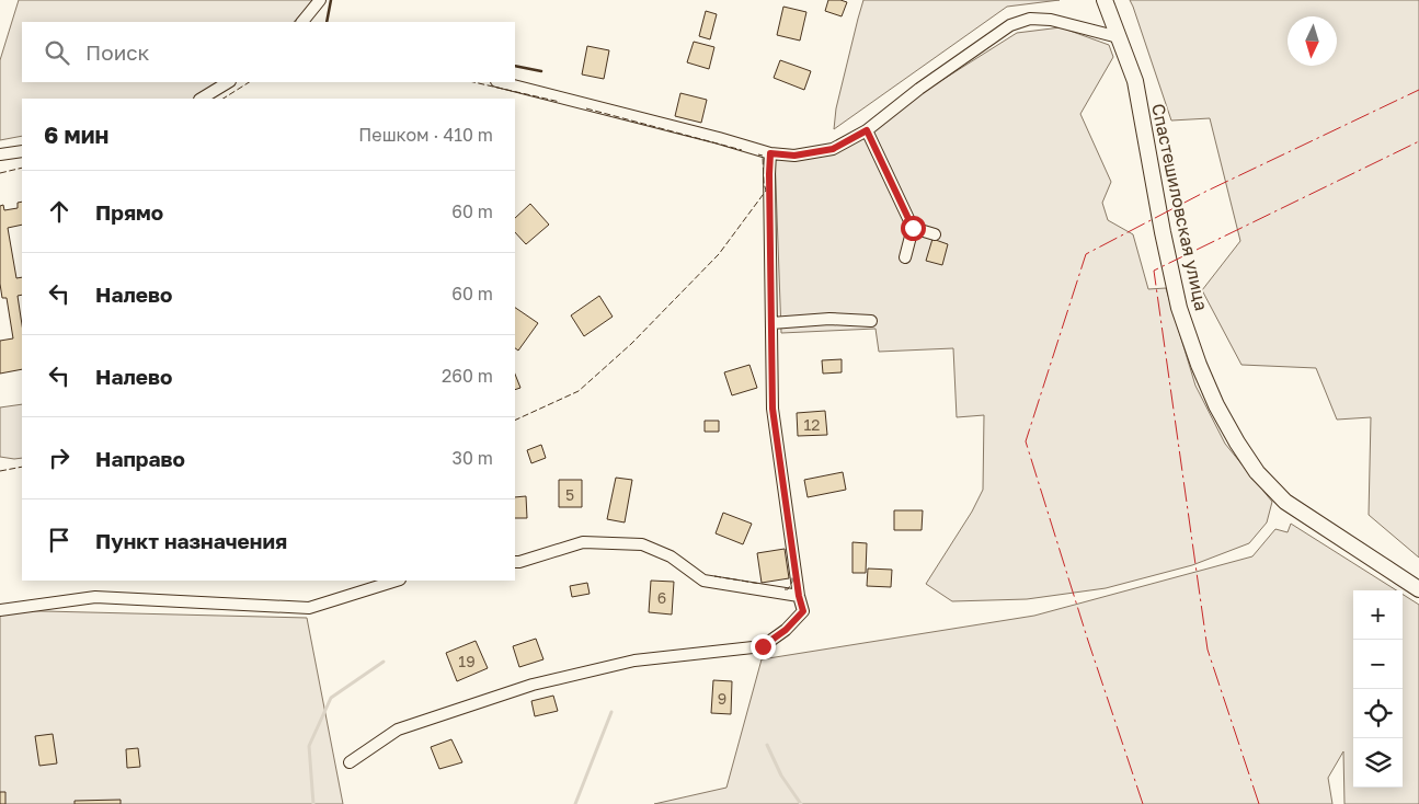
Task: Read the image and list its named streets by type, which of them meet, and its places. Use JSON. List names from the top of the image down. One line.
{"streets":{"street":["Спастешиловская улица"]},"house_numbers":["12","5","6","19","9"],"north":"bottom","page":{"search":"Поиск","heading":["6 мин","Пешком · 410 m"],"list":[["Прямо","60 m"],["Налево","60 m"],["Налево","260 m"],["Направо","30 m"],"Пункт назначения"],"map_buttons":["+","−"]}}
